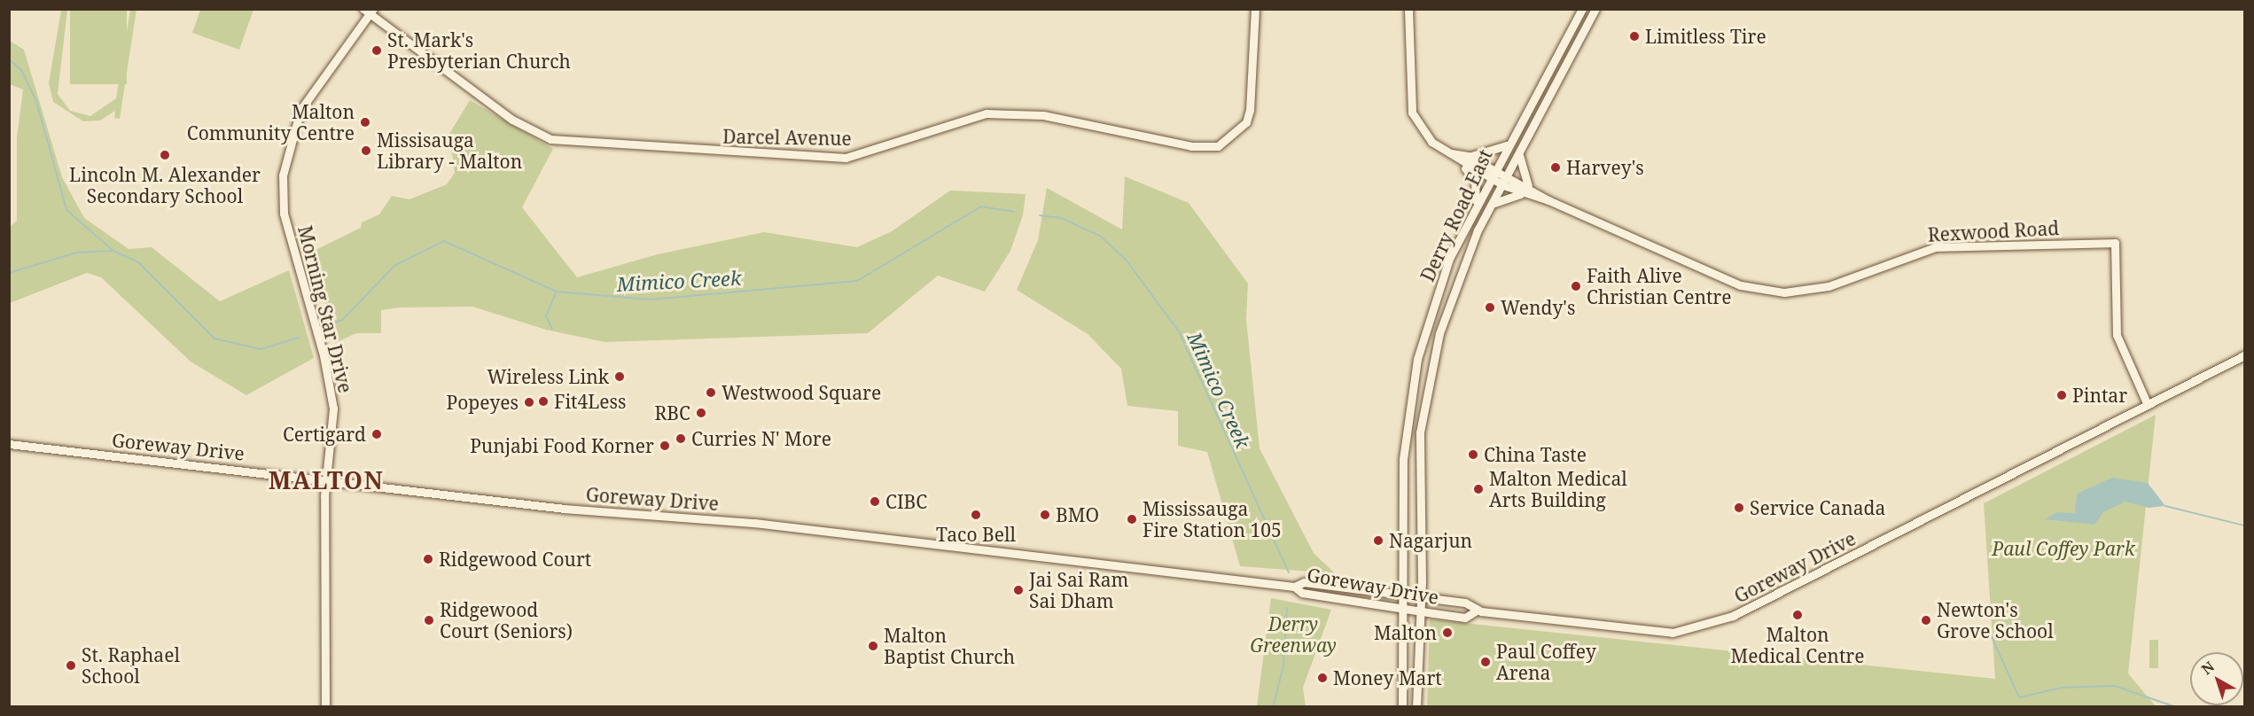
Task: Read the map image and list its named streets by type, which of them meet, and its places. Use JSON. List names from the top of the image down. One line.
{"streets":{"main road":["Darcel Avenue","Derry Road East","Rexwood Road","Morning Star Drive","Goreway Drive"]},"crossings":[["Darcel Avenue","Morning Star Drive"],["Derry Road East","Rexwood Road"],["Derry Road East","Goreway Drive"],["Rexwood Road","Goreway Drive"],["Morning Star Drive","Goreway Drive"]],"districts":["MALTON"],"water":["Mimico Creek"],"parks":["Paul Coffey Park","Derry Greenway"],"places":["Limitless Tire","St. Mark's Presbyterian Church","Malton Community Centre","Missisauga Library - Malton","Lincoln M. Alexander Secondary School","Harvey's","Faith Alive Christian Centre","Wendy's","Wireless Link","Westwood Square","Pintar","Fit4Less","Popeyes","RBC","Certigard","Curries N' More","Punjabi Food Korner","China Taste","Malton Medical Arts Building","CIBC","Service Canada","Taco Bell","BMO","Mississauga Fire Station 105","Nagarjun","Ridgewood Court","Jai Sai Ram Sai Dham","Malton Medical Centre","Ridgewood Court (Seniors)","Newton's Grove School","Malton","Malton Baptist Church","Paul Coffey Arena","St. Raphael School","Money Mart"],"north":"top left"}
